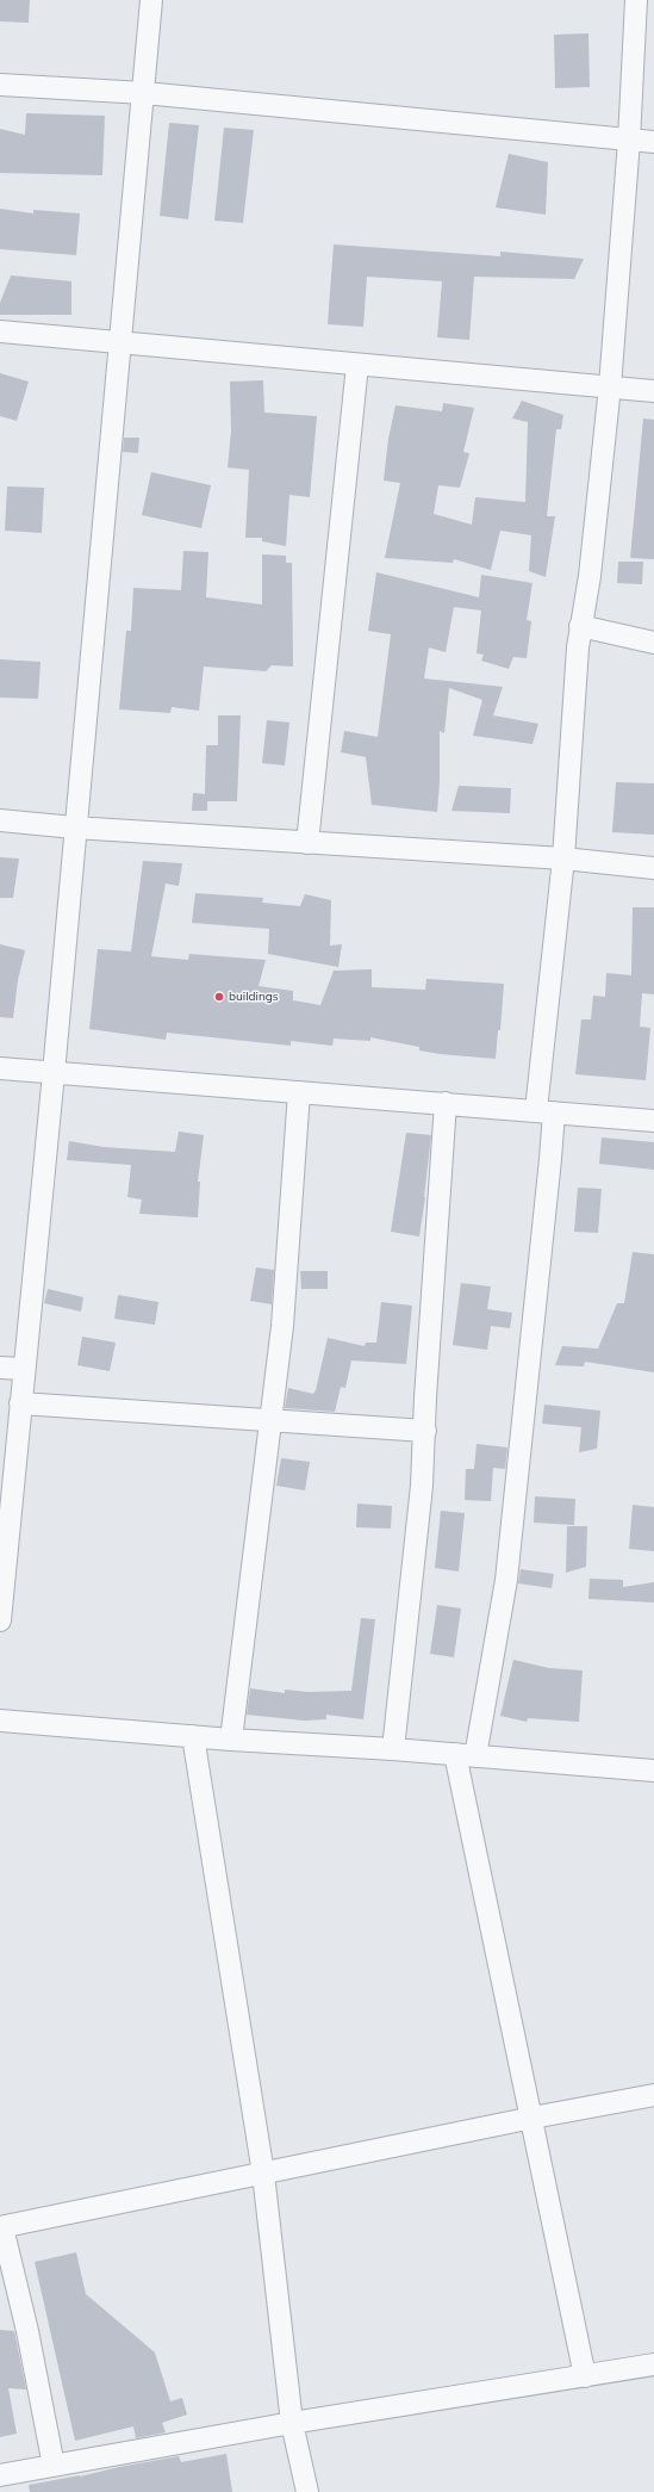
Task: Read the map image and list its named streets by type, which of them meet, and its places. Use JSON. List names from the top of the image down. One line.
{"places":["buildings"]}
